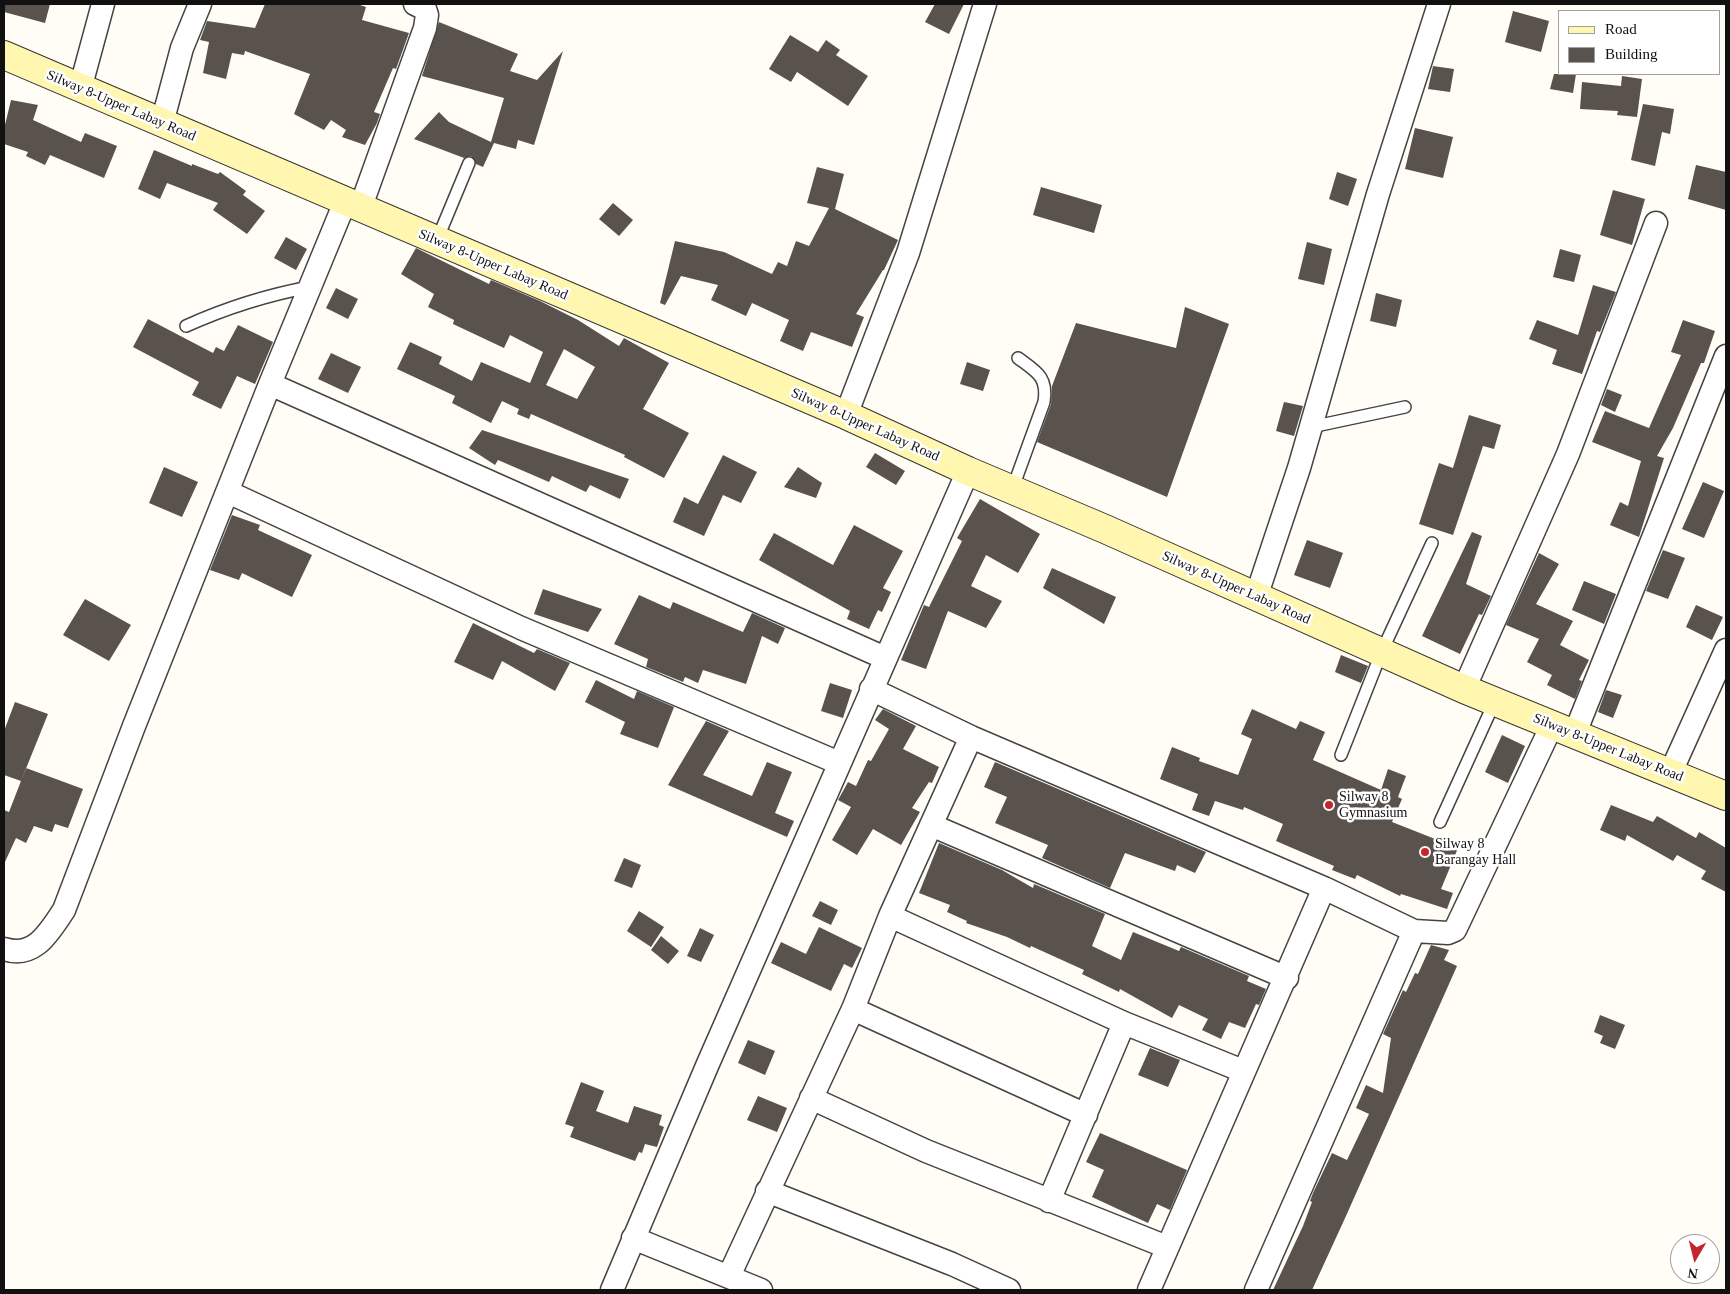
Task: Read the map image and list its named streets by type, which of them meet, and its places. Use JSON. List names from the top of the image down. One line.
{"streets":{"main road":["Silway 8-Upper Labay Road"]},"places":["Silway 8 Gymnasium","Silway 8 Barangay Hall"],"legend":["Road","Building"],"north":"bottom"}
